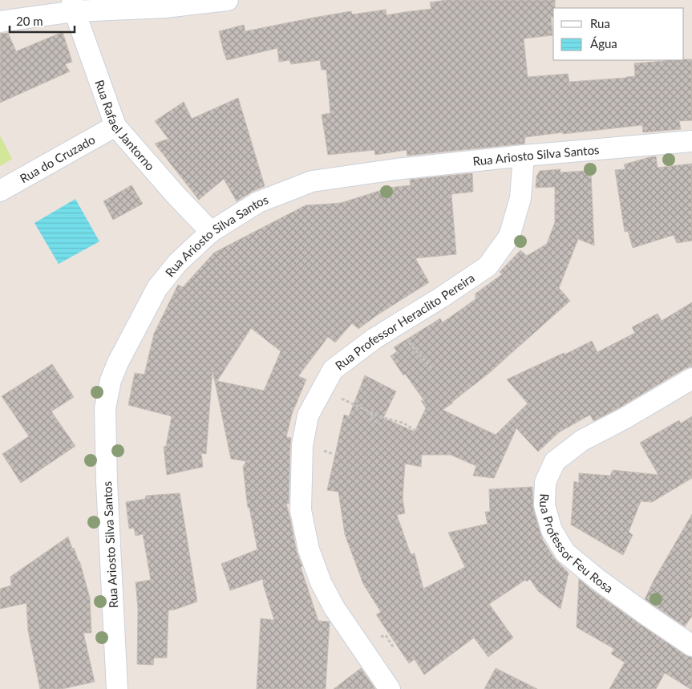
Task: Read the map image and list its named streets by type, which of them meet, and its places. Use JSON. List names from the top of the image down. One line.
{"streets":{"street":["Rua Rafael Jantorno","Rua Ariosto Silva Santos","Rua do Cruzado","Rua Professor Heraclito Pereira","Rua Professor Feu Rosa"]},"crossings":[["Rua Rafael Jantorno","Rua Ariosto Silva Santos"],["Rua Rafael Jantorno","Rua do Cruzado"],["Rua Ariosto Silva Santos","Rua Professor Heraclito Pereira"]],"legend":["Rua","Água"],"scale_bar":"20 m"}
